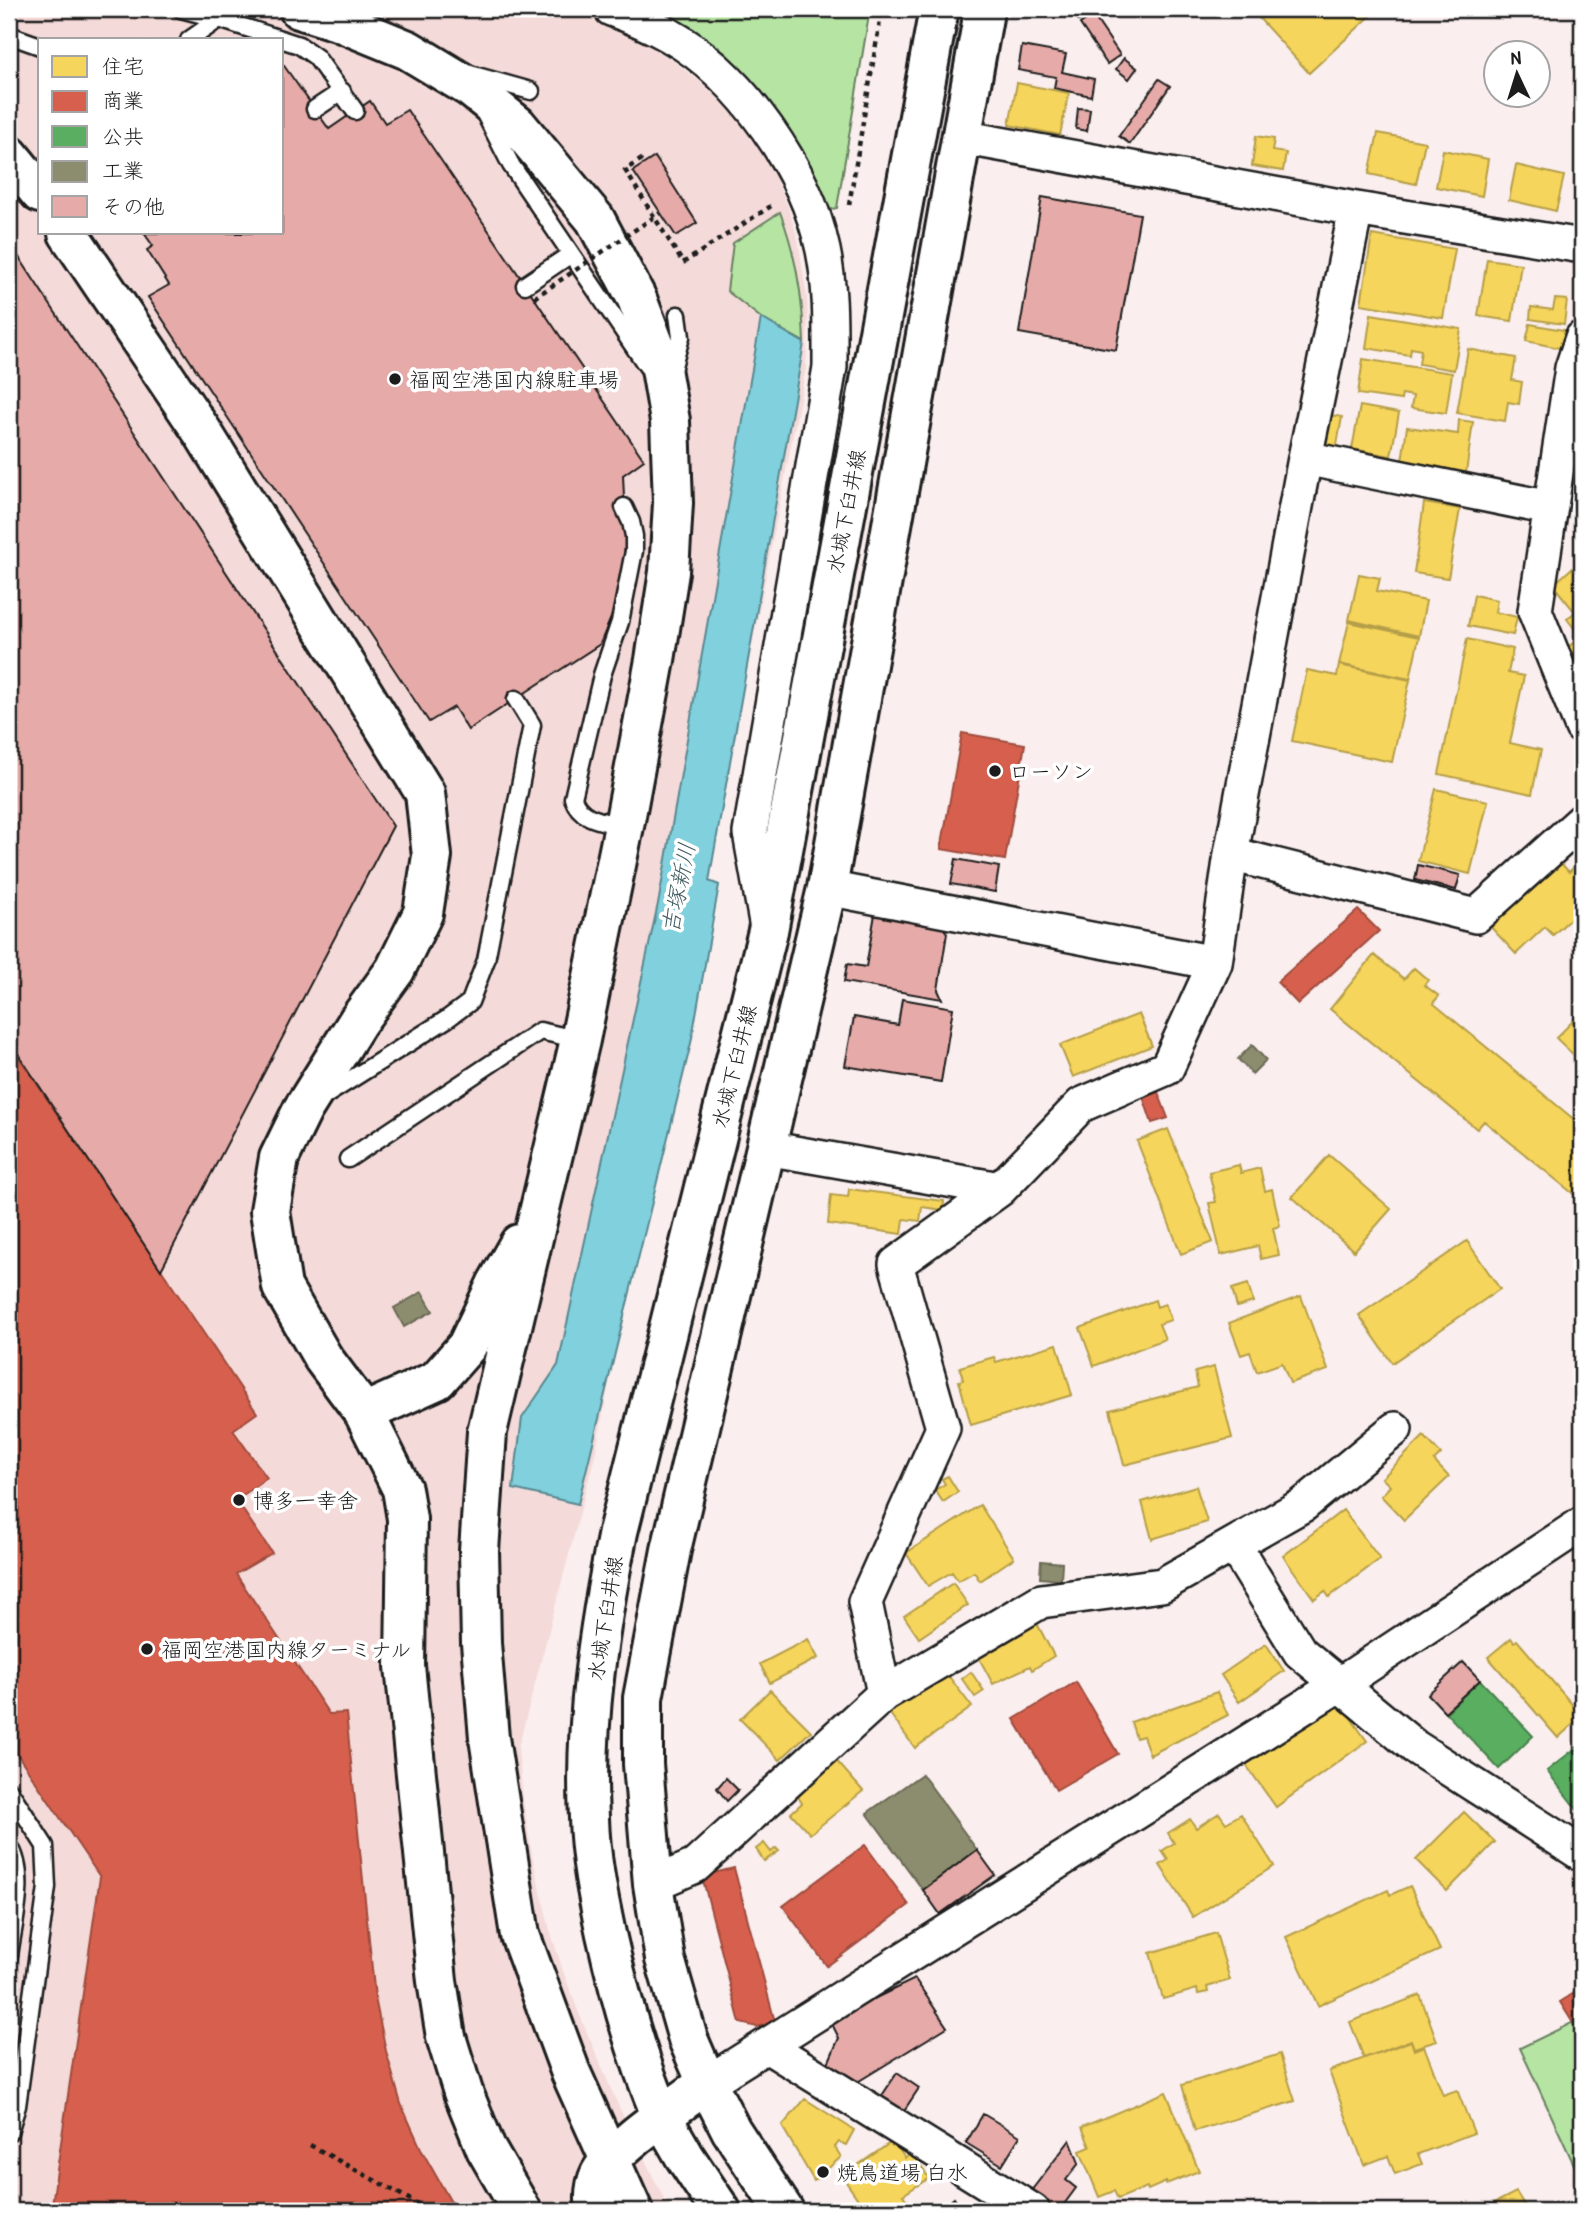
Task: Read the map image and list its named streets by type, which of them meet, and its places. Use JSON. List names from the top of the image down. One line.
{"streets":{"street":["水城下臼井線"]},"water":["吉塚新川"],"places":["福岡空港国内線駐車場","ローソン","博多一幸舍","福岡空港国内線ターミナル","焼鳥道場 白水"],"legend":["住宅","商業","公共","工業","その他"],"north":"top"}
